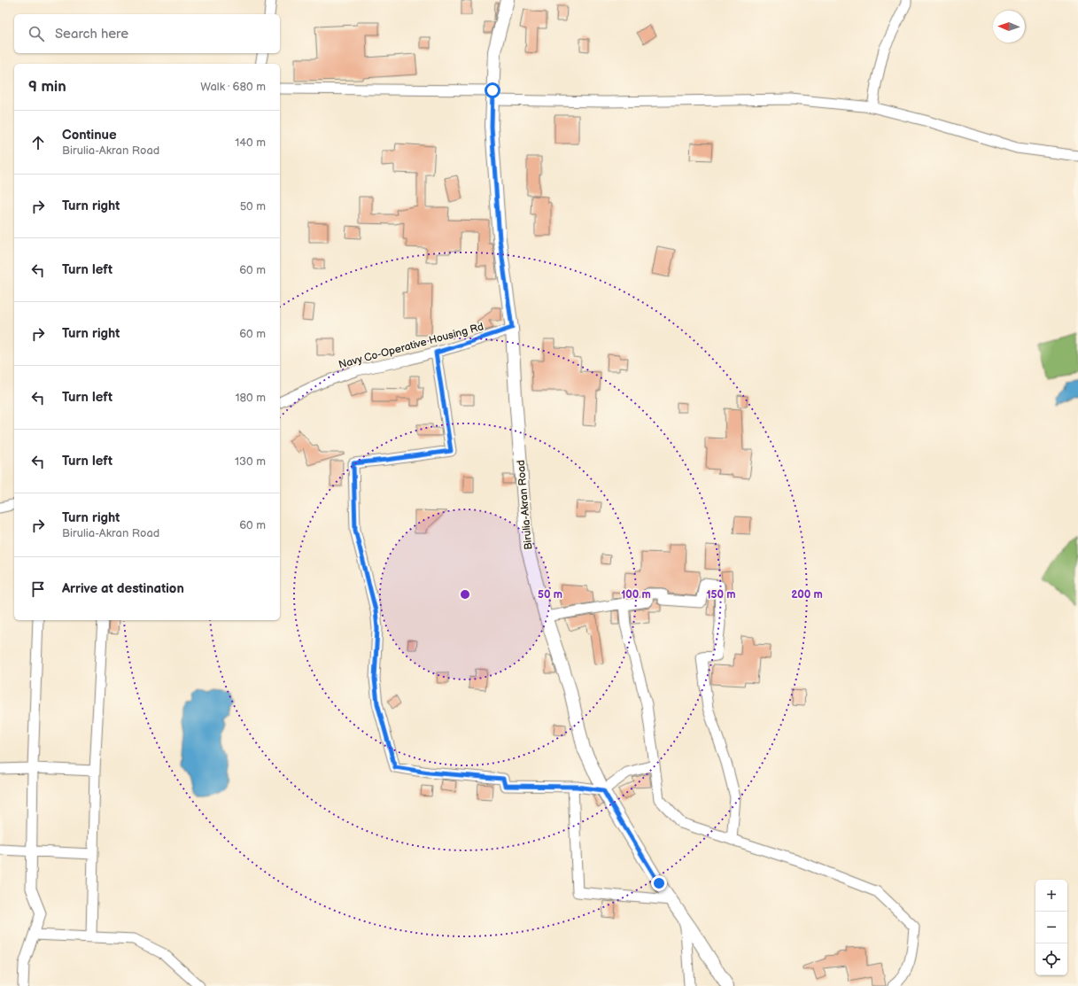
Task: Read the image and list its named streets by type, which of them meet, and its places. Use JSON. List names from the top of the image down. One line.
{"streets":{"street":["Navy Co-Operative Housing Rd","Birulia-Akran Road"]},"crossings":[["Navy Co-Operative Housing Rd","Birulia-Akran Road"]],"north":"left","page":{"search":"Search here","heading":["9 min","Walk · 680 m"],"list":[["Continue","Birulia-Akran Road","140 m"],["Turn right","50 m"],["Turn left","60 m"],["Turn right","60 m"],["Turn left","180 m"],["Turn left","130 m"],["Turn right","Birulia-Akran Road","60 m"],"Arrive at destination"],"map_buttons":["+","−"]},"rings":["50 m","100 m","150 m","200 m"]}
